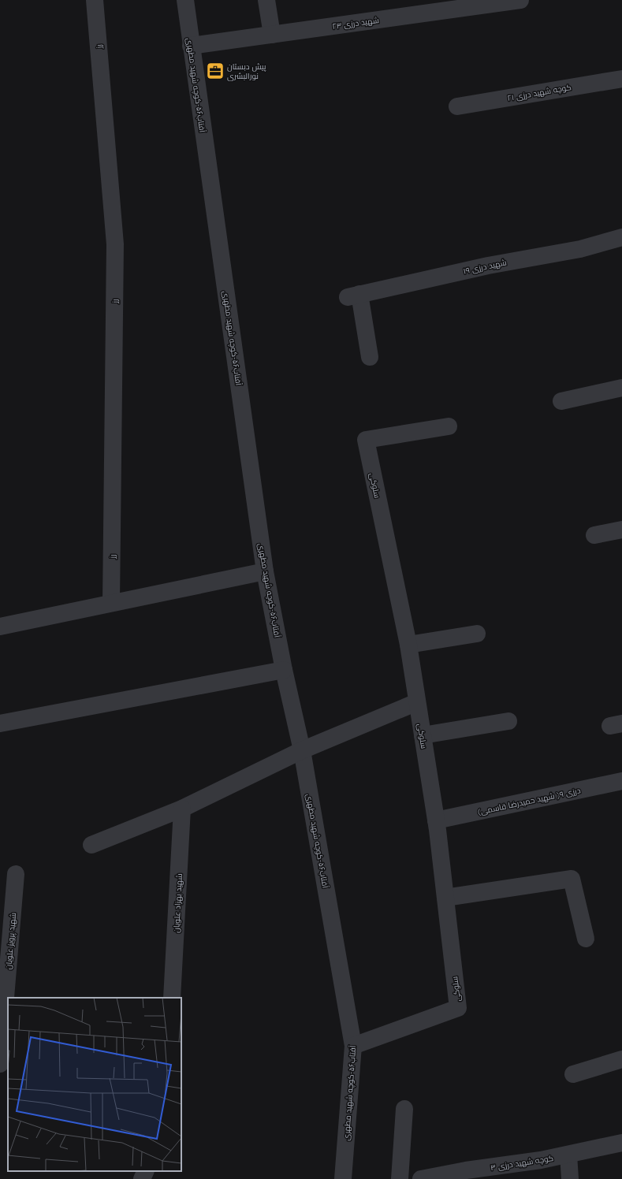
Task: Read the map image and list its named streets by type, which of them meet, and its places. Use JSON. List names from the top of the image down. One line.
{"streets":{"street":["شهید درزی ۲۳","رز","آفتاب۵۶-كوچه شهيد مطهری","کوچه شهید درزی ۲۱","شهید درزی ۱۹","سلوکی","درزی ۹( شهید حمیدرضا قاسمی)","شهید بهزاد علویان","شهید پرویز علویان","کوچه شهید درزی ۳"]},"crossings":[["شهید درزی ۲۳","آفتاب۵۶-كوچه شهيد مطهری"],["آفتاب۵۶-كوچه شهيد مطهری","سلوکی"],["سلوکی","درزی ۹( شهید حمیدرضا قاسمی)"]],"places":{"office":["پیش دبستان نورالبشری"]}}
